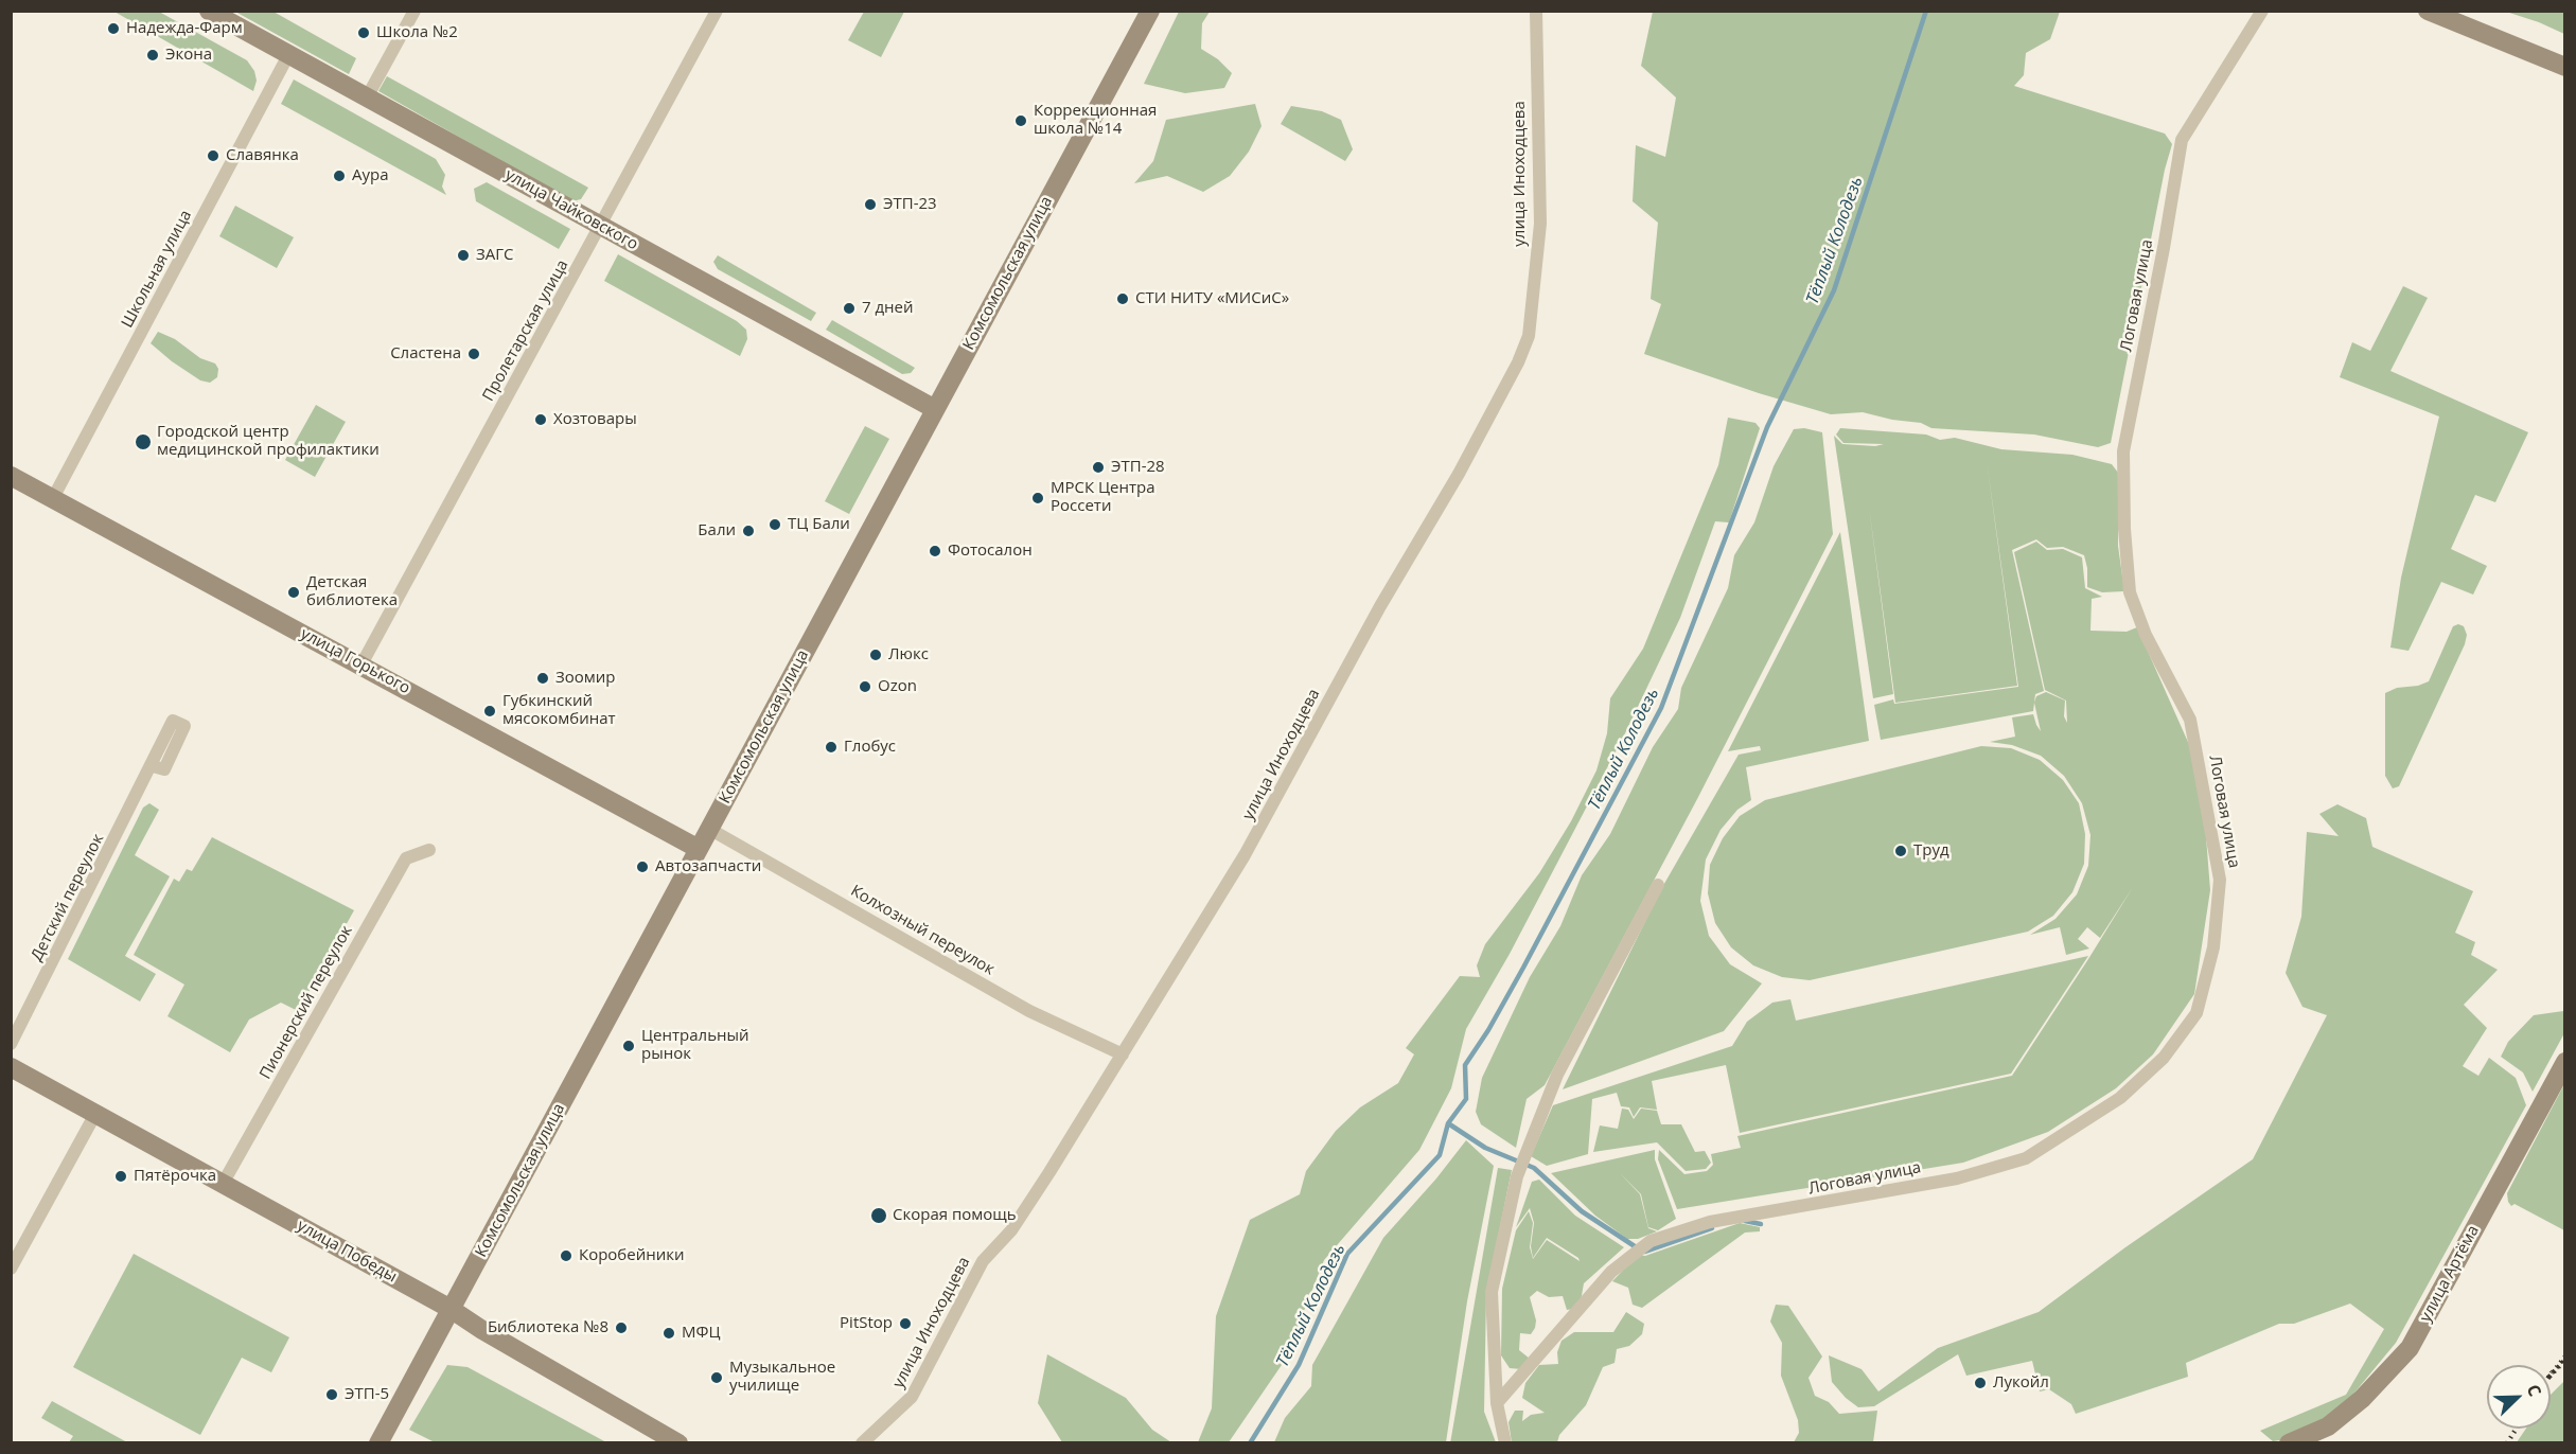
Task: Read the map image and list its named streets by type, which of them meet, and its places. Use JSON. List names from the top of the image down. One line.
{"streets":{"street":["улица Иноходцева","улица Чайковского","Школьная улица","Комсомольская улица","Логовая улица","Пролетарская улица","улица Горького","Детский переулок","Колхозный переулок","Пионерский переулок","улица Победы","улица Артёма"]},"crossings":[["улица Иноходцева","Колхозный переулок"],["улица Чайковского","Школьная улица"],["улица Чайковского","Комсомольская улица"],["улица Чайковского","Пролетарская улица"],["Школьная улица","улица Горького"],["Комсомольская улица","улица Горького"],["Комсомольская улица","Колхозный переулок"],["Комсомольская улица","улица Победы"],["Пролетарская улица","улица Горького"],["Пионерский переулок","улица Победы"]],"water":["Тёплый Колодезь"],"places":["Надежда-Фарм","Школа №2","Экона","Коррекционная школа №14","Славянка","Аура","ЭТП-23","ЗАГС","СТИ НИТУ «МИСиС»","7 дней","Сластена","Хозтовары","Городской центр медицинской профилактики","ЭТП-28","МРСК Центра Россети","ТЦ Бали","Бали","Фотосалон","Детская библиотека","Люкс","Зоомир","Ozon","Губкинский мясокомбинат","Глобус","Труд","Автозапчасти","Центральный рынок","Пятёрочка","Скорая помощь","Коробейники","PitStop","Библиотека №8","МФЦ","Музыкальное училище","Лукойл","ЭТП-5"],"north":"top right"}
